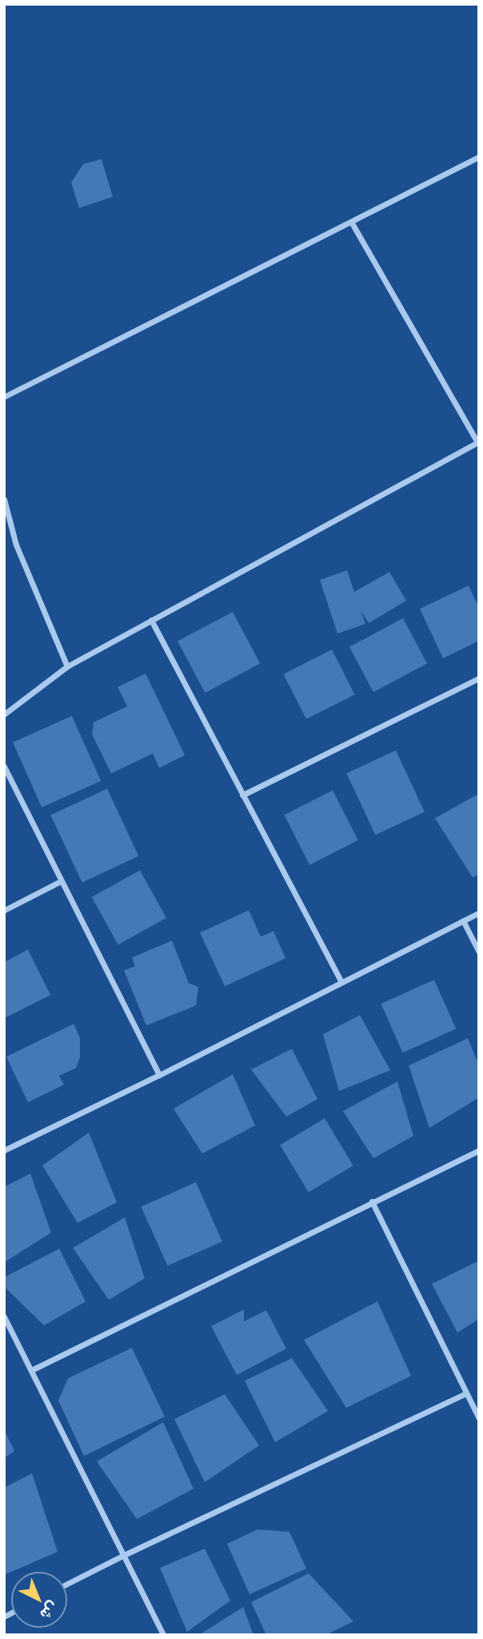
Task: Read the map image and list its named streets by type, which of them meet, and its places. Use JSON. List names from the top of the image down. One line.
{"north":"bottom right"}
